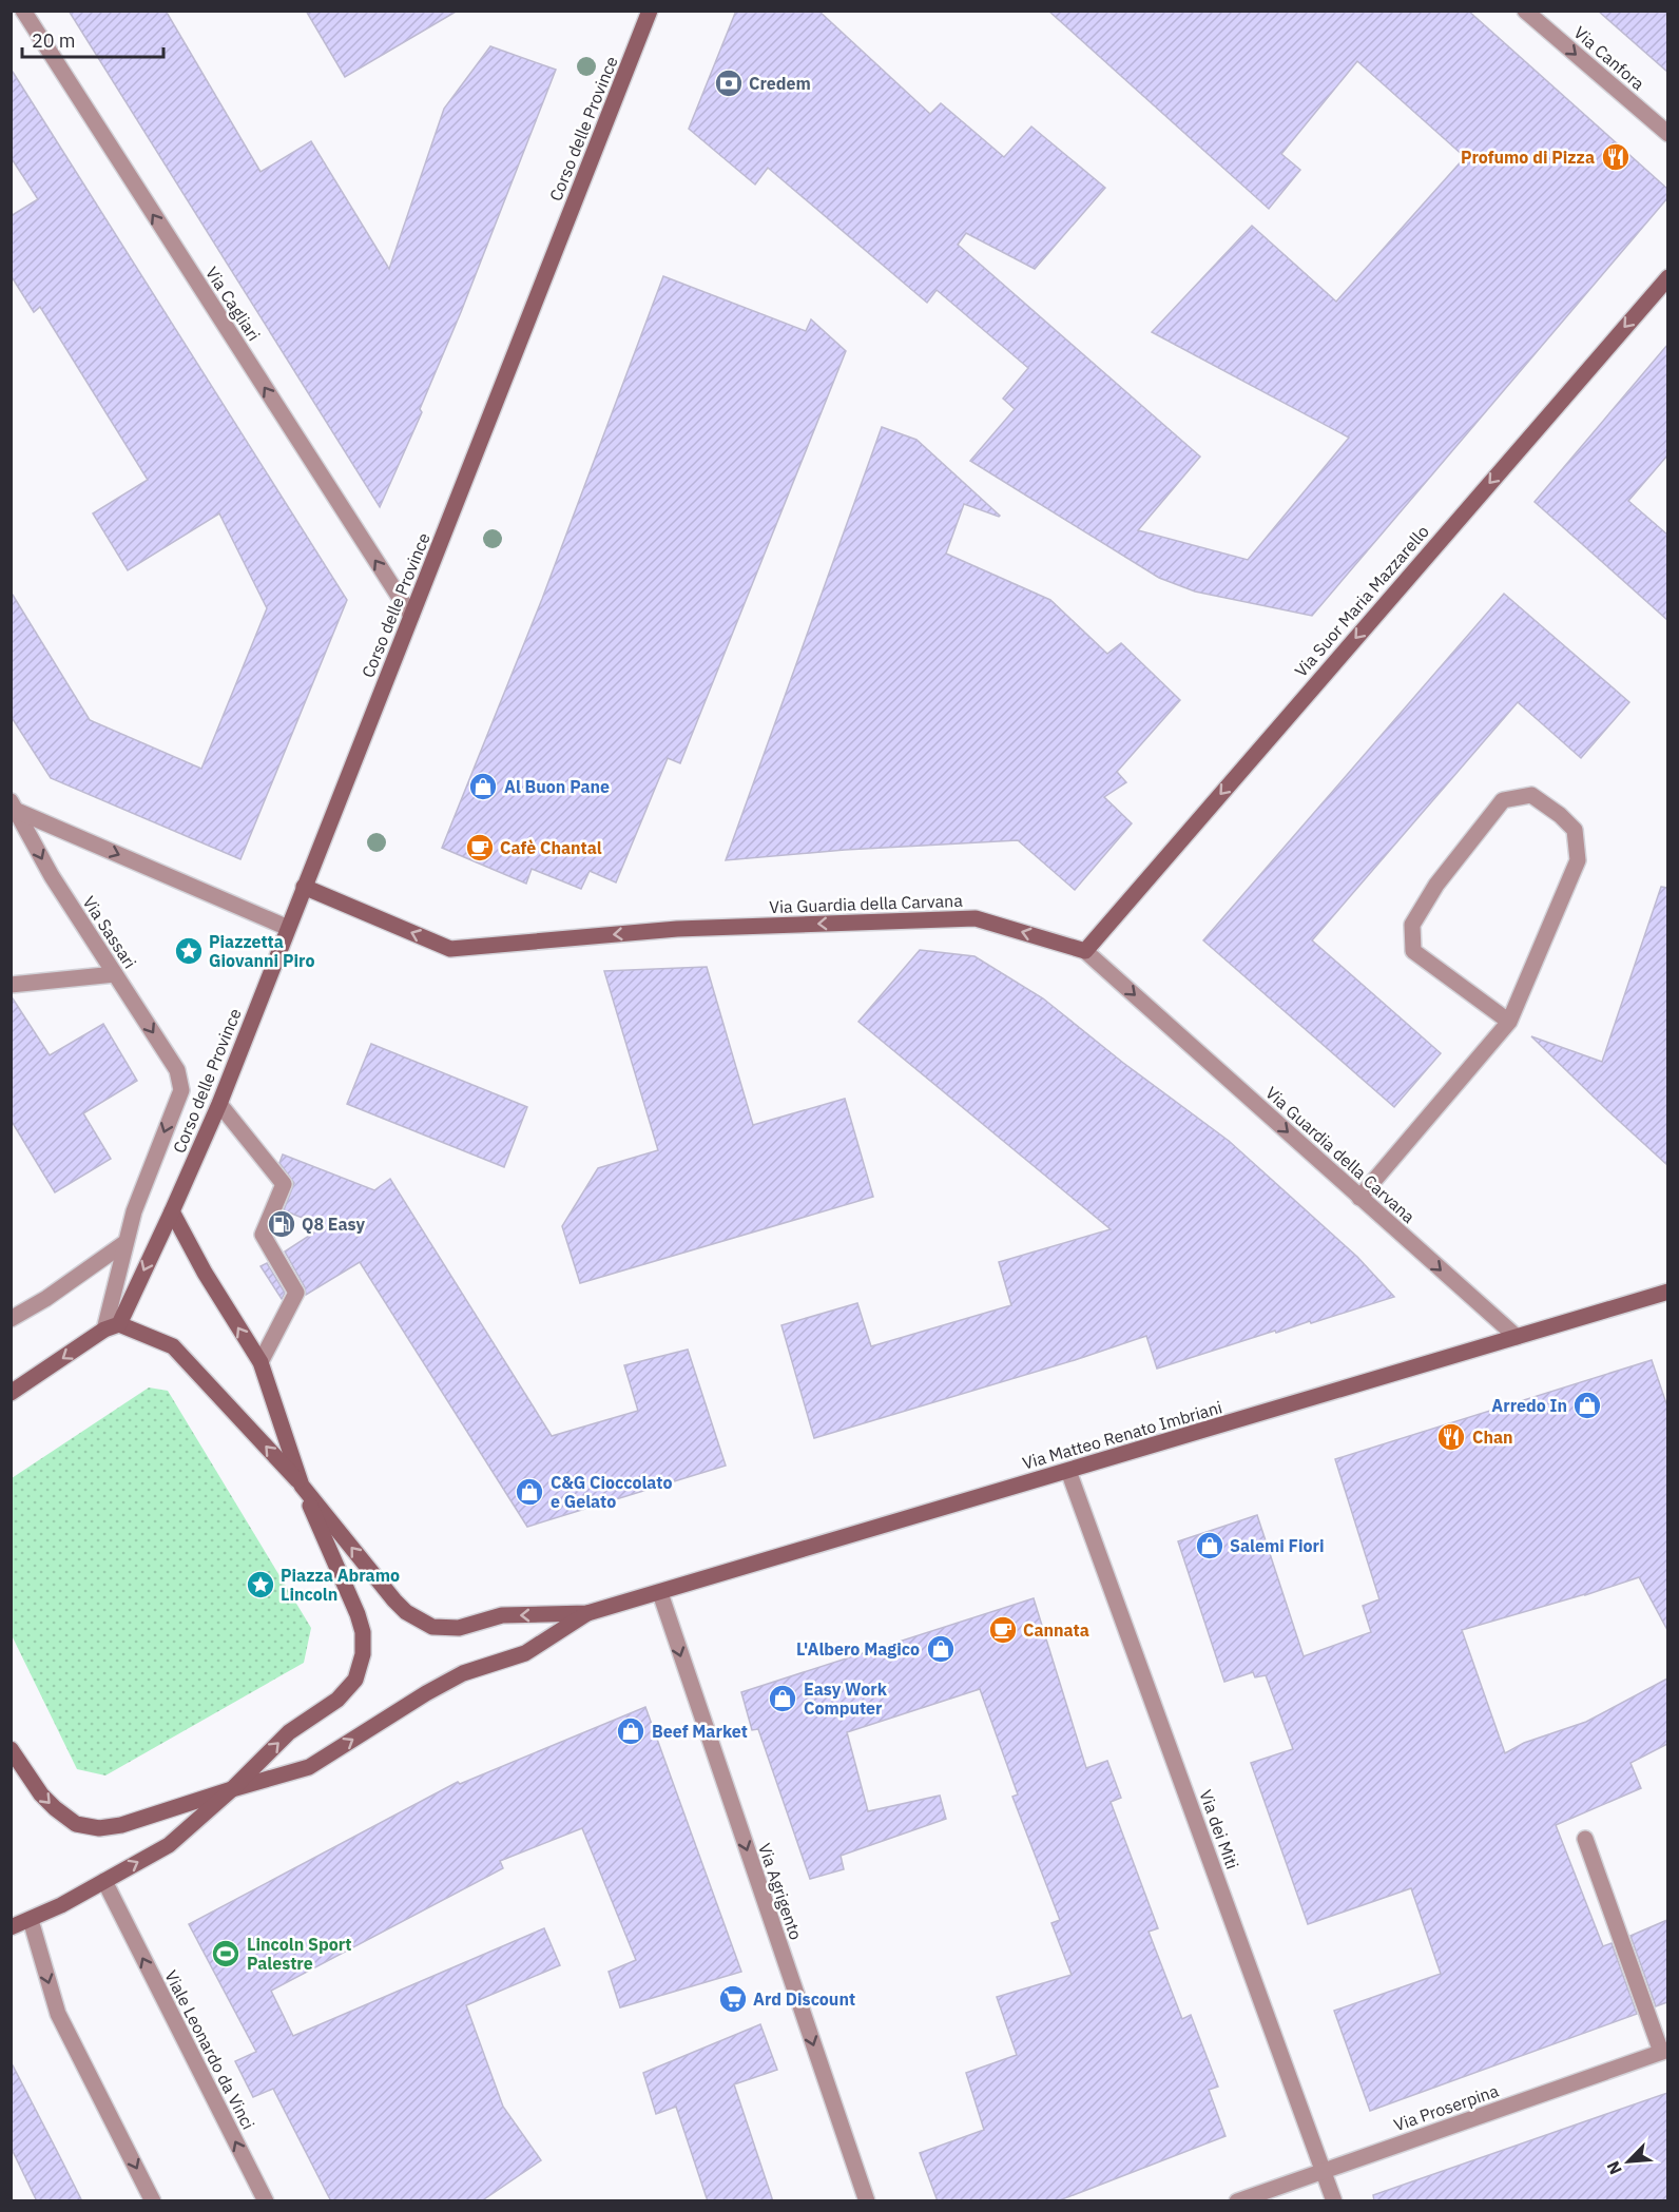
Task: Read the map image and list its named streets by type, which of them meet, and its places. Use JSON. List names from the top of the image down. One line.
{"streets":{"main road":["Corso delle Province","Via Suor Maria Mazzarello","Via Guardia della Carvana","Via Matteo Renato Imbriani"],"street":["Via Canfora","Via Cagliari","Via Sassari","Via dei Miti","Via Agrigento","Viale Leonardo da Vinci","Via Proserpina"]},"crossings":[["Corso delle Province","Via Cagliari"],["Corso delle Province","Via Guardia della Carvana"],["Corso delle Province","Via Sassari"],["Via Suor Maria Mazzarello","Via Guardia della Carvana"],["Via Guardia della Carvana","Via Matteo Renato Imbriani"],["Via Matteo Renato Imbriani","Via dei Miti"],["Via Matteo Renato Imbriani","Via Agrigento"],["Via dei Miti","Via Proserpina"]],"one_way":["Via Canfora","Via Cagliari","Via Suor Maria Mazzarello","Via Sassari","Via Agrigento"],"places":{"bank":["Credem"],"restaurant":["Profumo di Pizza","Chan"],"shop":["Al Buon Pane","Arredo In","C&G Cioccolato e Gelato","Salemi Fiori","L'Albero Magico","Easy Work Computer","Beef Market"],"cafe":["Cafè Chantal","Cannata"],"place":["Piazzetta Giovanni Piro","Piazza Abramo Lincoln"],"fuel station":["Q8 Easy"],"sports":["Lincoln Sport Palestre"],"supermarket":["Ard Discount"]},"scale_bar":"20 m","north":"bottom left"}
